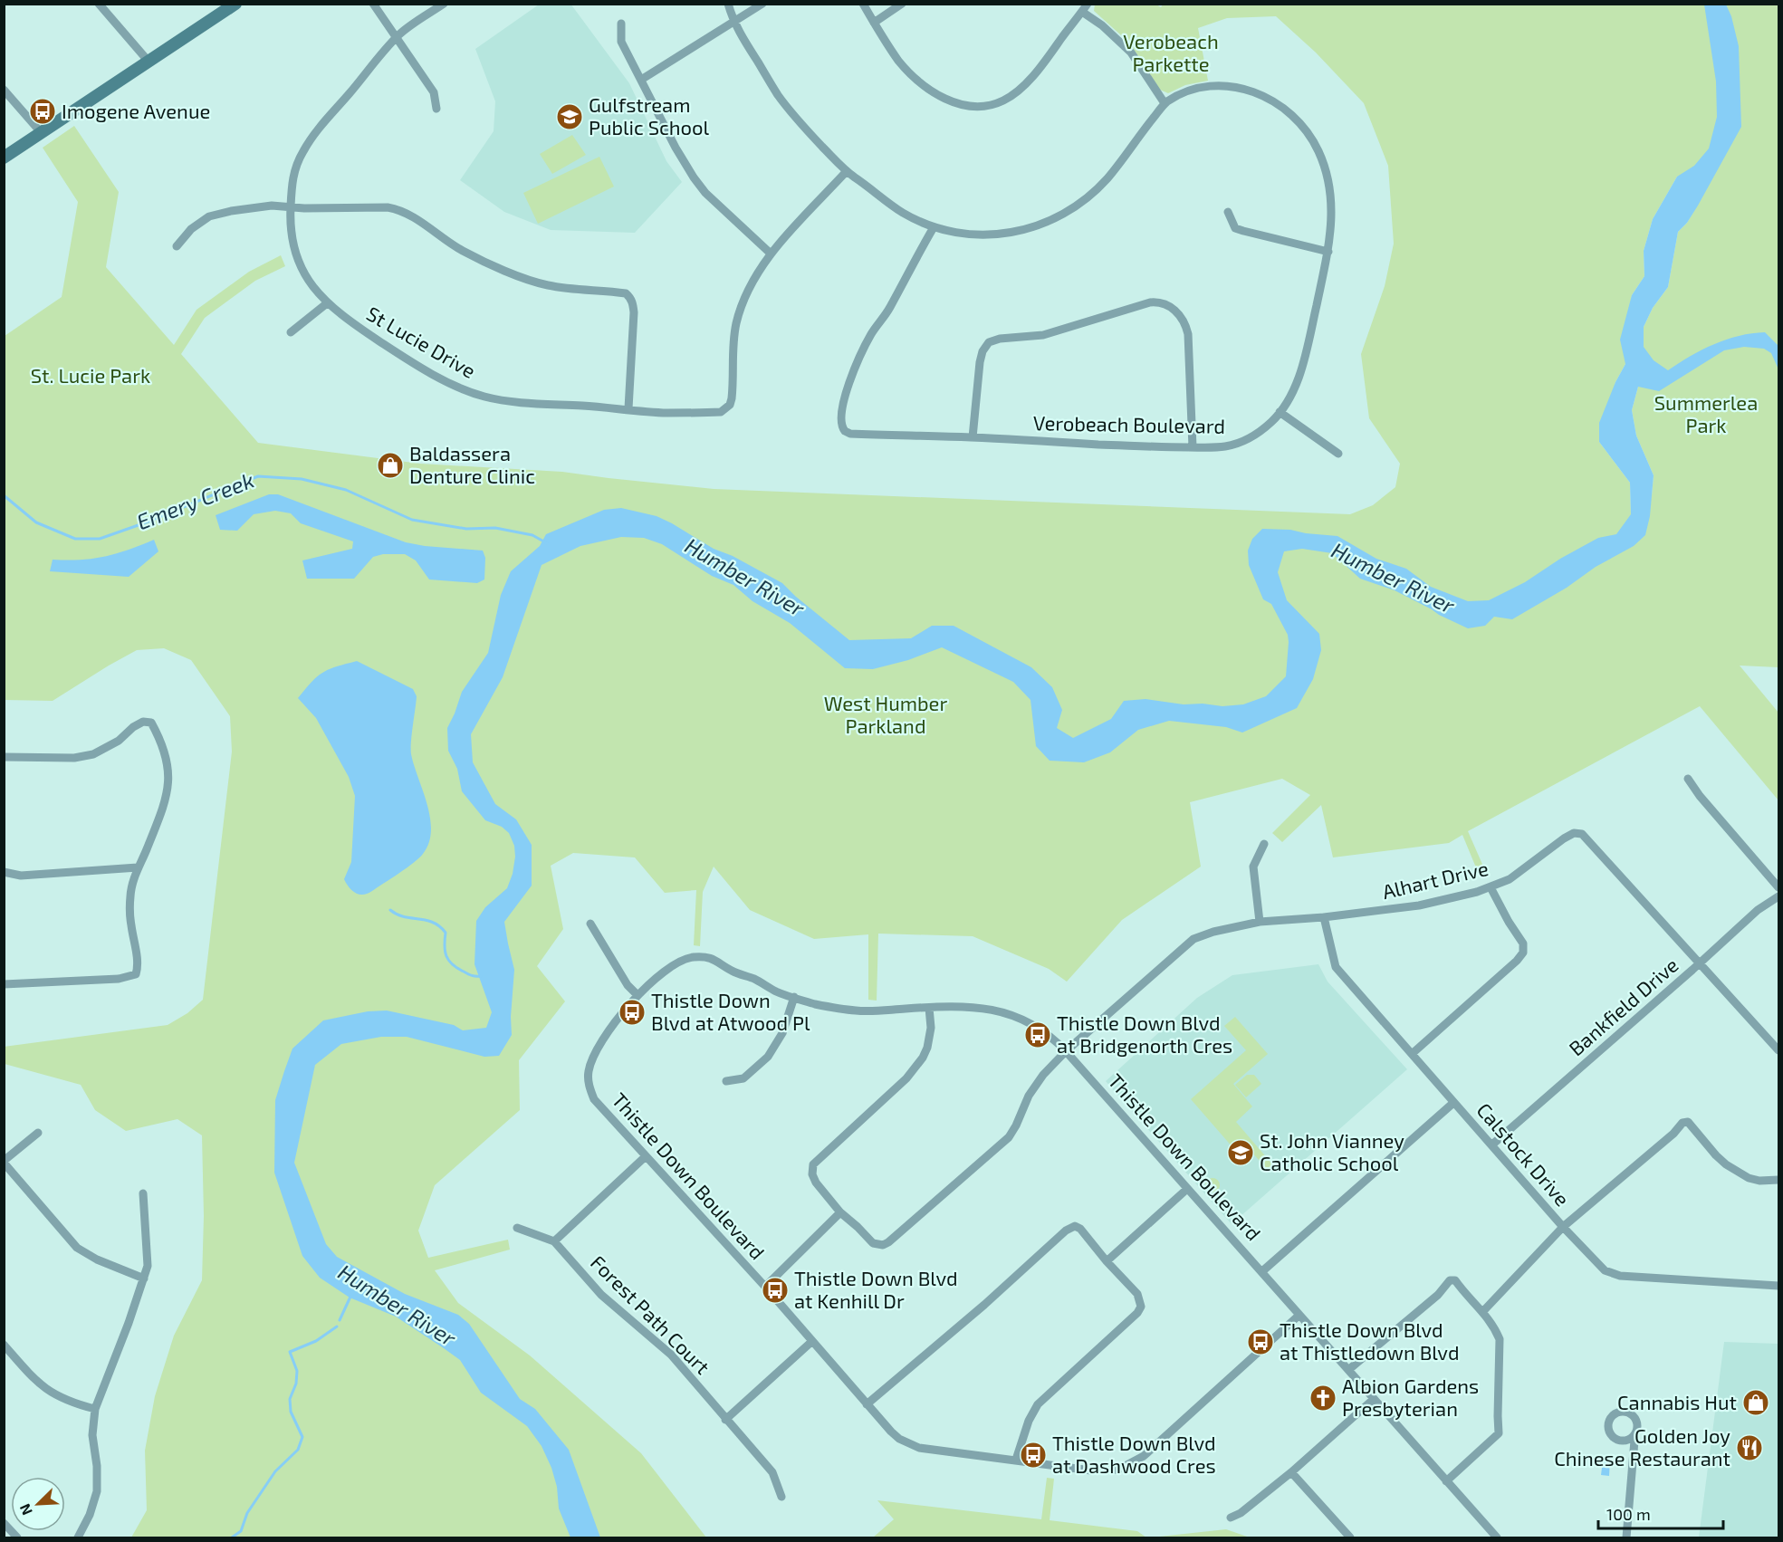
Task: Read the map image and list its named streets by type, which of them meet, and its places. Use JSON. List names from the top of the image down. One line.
{"streets":{"street":["St Lucie Drive","Verobeach Boulevard","Alhart Drive","Bankfield Drive","Calstock Drive","Thistle Down Boulevard","Forest Path Court"]},"crossings":[["St Lucie Drive","Verobeach Boulevard"],["Alhart Drive","Bankfield Drive"],["Alhart Drive","Calstock Drive"],["Alhart Drive","Thistle Down Boulevard"],["Bankfield Drive","Calstock Drive"]],"water":["Emery Creek","Humber River"],"parks":["Verobeach Parkette","St. Lucie Park","Summerlea Park","West Humber Parkland"],"places":{"bus stop":["Imogene Avenue","Thistle Down Blvd at Atwood Pl","Thistle Down Blvd at Bridgenorth Cres","Thistle Down Blvd at Kenhill Dr","Thistle Down Blvd at Thistledown Blvd","Thistle Down Blvd at Dashwood Cres"],"school or university":["Gulfstream Public School","St. John Vianney Catholic School"],"shop":["Baldassera Denture Clinic","Cannabis Hut"],"church":["Albion Gardens Presbyterian"],"restaurant":["Golden Joy Chinese Restaurant"]},"scale_bar":"100 m","north":"bottom left"}
